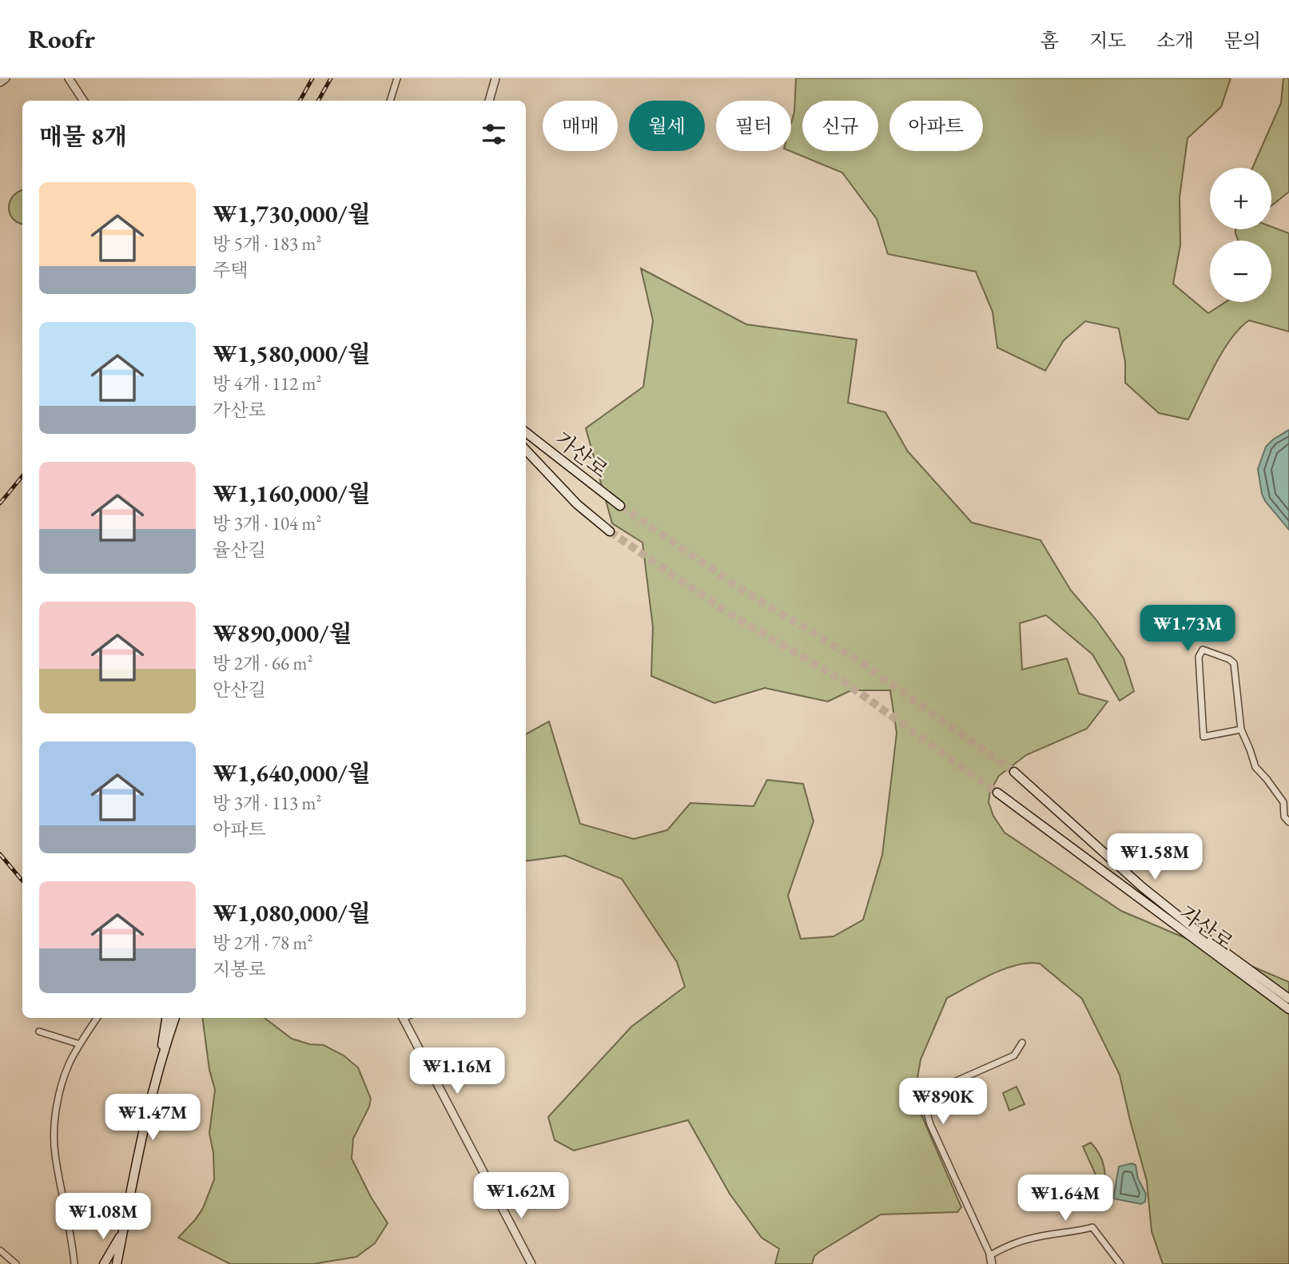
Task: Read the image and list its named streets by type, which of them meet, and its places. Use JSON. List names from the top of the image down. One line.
{"streets":{"main road":["가산로"]},"page":{"header":"Roofr","nav":["홈","지도","소개","문의"],"chip":["매매","월세","필터","신규","아파트"],"heading":"매물 8개","map_buttons":["+","−"],"list":[{"name":"₩1,730,000/월","note":"방 5개 · 183 m² · 주택"},{"name":"₩1,580,000/월","note":"방 4개 · 112 m² · 가산로"},{"name":"₩1,160,000/월","note":"방 3개 · 104 m² · 율산길"},{"name":"₩890,000/월","note":"방 2개 · 66 m² · 안산길"},{"name":"₩1,640,000/월","note":"방 3개 · 113 m² · 아파트"},{"name":"₩1,080,000/월","note":"방 2개 · 78 m² · 지봉로"}],"price":["₩1.73M","₩1.58M","₩1.16M","₩890K","₩1.47M","₩1.62M","₩1.64M","₩1.08M"]}}
